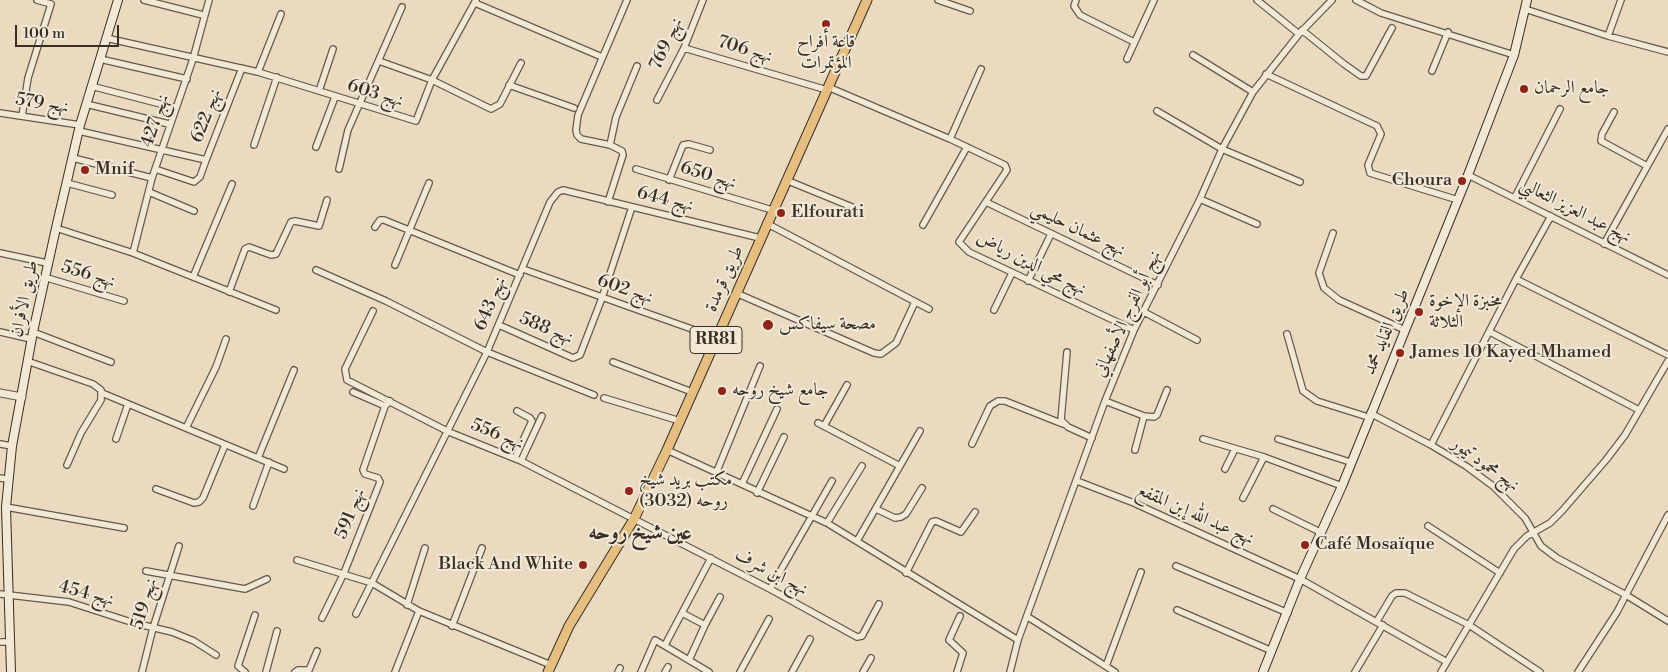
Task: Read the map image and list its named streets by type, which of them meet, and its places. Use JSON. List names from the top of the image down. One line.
{"streets":{"main road":["طريق قرمدة","طريق الأفران","طريق القايد محمد","RR81"],"street":["نهج 769","نهج 706","نهج 603","نهج 579","نهج 622","نهج 427","نهج 650","نهج 644","نهج عبد العزيز الثعالبي","نهج عثمان حليمي","نهج محي الدين رياض","نهج 556","نهج 602","نهج 643","نهج أبو الفرج الأصفهاني","نهج 588","نهج محمود تيمور","نهج 591","نهج عبد الله إبن المقفع","نهج ابن شرف","نهج 454","نهج 519"]},"crossings":[["نهج 769","نهج 706"],["نهج 706","نهج عثمان حليمي"],["نهج 706","نهج محي الدين رياض"],["نهج 706","طريق قرمدة"],["نهج 603","نهج 622"],["نهج 603","نهج 427"],["نهج 603","طريق الأفران"],["نهج 579","نهج 622"],["نهج 579","نهج 427"],["نهج 579","طريق الأفران"],["نهج 622","نهج 427"],["نهج 650","طريق قرمدة"],["نهج 644","طريق قرمدة"],["نهج 644","نهج 643"],["نهج عبد العزيز الثعالبي","طريق القايد محمد"],["نهج عثمان حليمي","نهج محي الدين رياض"],["نهج عثمان حليمي","نهج أبو الفرج الأصفهاني"],["نهج محي الدين رياض","نهج أبو الفرج الأصفهاني"],["نهج 556","طريق قرمدة"],["نهج 556","طريق الأفران"],["نهج 556","نهج 643"],["نهج 556","نهج 591"],["نهج 556","نهج ابن شرف"],["طريق قرمدة","نهج 602"],["طريق قرمدة","نهج ابن شرف"],["نهج 602","نهج 643"],["نهج 602","نهج 588"],["طريق الأفران","نهج 454"],["نهج 643","نهج 588"],["نهج أبو الفرج الأصفهاني","نهج عبد الله إبن المقفع"],["طريق القايد محمد","نهج محمود تيمور"],["طريق القايد محمد","نهج عبد الله إبن المقفع"],["نهج 454","نهج 519"]],"districts":["عين شيخ روحه"],"places":["قاعة أفراح المؤتمرات","جامع الرحمان","Mnif","Choura","Elfourati","مخبزة الإخوة الثلاثة","مصحة سيفاكس","James 10 Kayed Mhamed","جامع شيخ روحه","مكتب بريد شيخ روحه (3032)","Café Mosaïque","Black And White"],"scale_bar":"100 m"}
